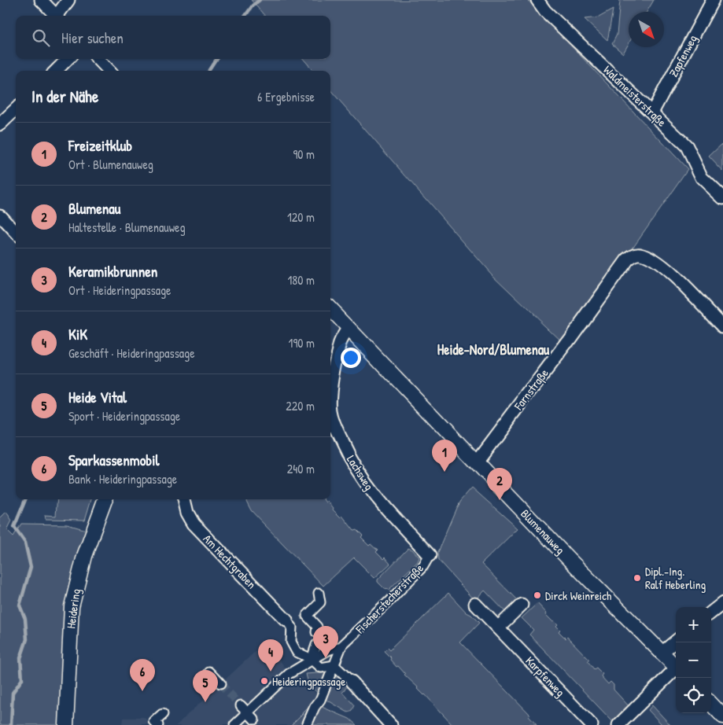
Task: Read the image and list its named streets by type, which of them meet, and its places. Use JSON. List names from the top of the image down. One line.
{"streets":{"street":["Zapfenweg","Waldmeisterstraße","Farnstraße","Lachsweg","Blumenauweg","Am Hechtgraben","Fischerstecherstraße","Heidering","Karpfenweg"]},"crossings":[["Zapfenweg","Waldmeisterstraße"],["Farnstraße","Blumenauweg"],["Lachsweg","Blumenauweg"],["Lachsweg","Fischerstecherstraße"]],"districts":["Heide-Nord/Blumenau"],"places":["Dipl.-Ing. Ralf Heberling","Dirck Weinreich","Heideringpassage"],"north":"bottom right","page":{"search":"Hier suchen","heading":["In der Nähe","6 Ergebnisse"],"list":[{"mark":"1","name":"Freizeitklub","note":"Ort · Blumenauweg","value":"90 m"},{"mark":"2","name":"Blumenau","note":"Haltestelle · Blumenauweg","value":"120 m"},{"mark":"3","name":"Keramikbrunnen","note":"Ort · Heideringpassage","value":"180 m"},{"mark":"4","name":"KiK","note":"Geschäft · Heideringpassage","value":"190 m"},{"mark":"5","name":"Heide Vital","note":"Sport · Heideringpassage","value":"220 m"},{"mark":"6","name":"Sparkassenmobil","note":"Bank · Heideringpassage","value":"240 m"}],"pins":["1","2","3","4","6","5"],"map_buttons":["+","−"]}}
